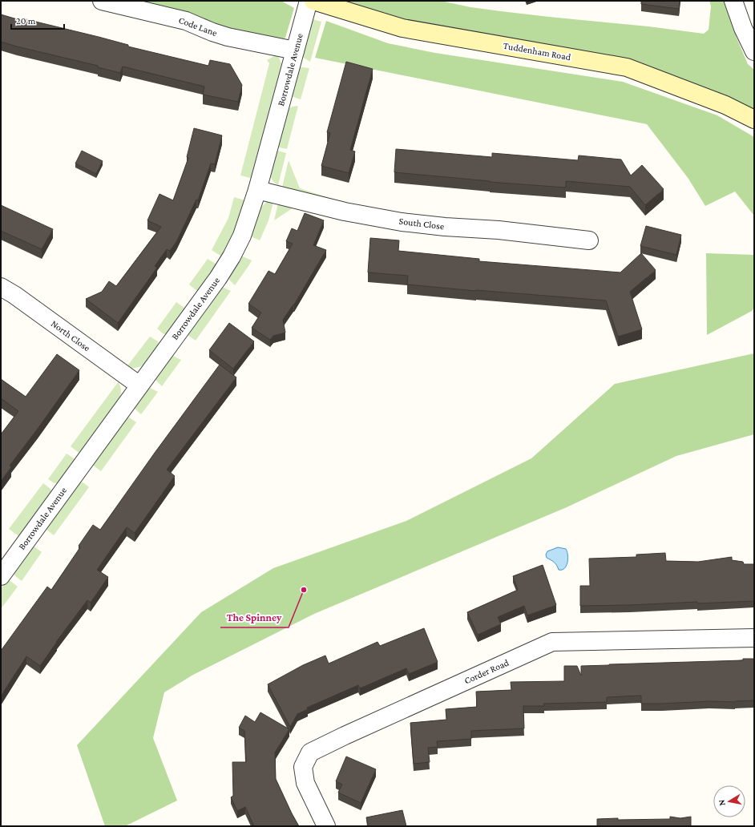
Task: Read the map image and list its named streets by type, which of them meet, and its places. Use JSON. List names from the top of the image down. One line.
{"streets":{"street":["Code Lane","Tuddenham Road","Borrowdale Avenue","South Close","North Close","Corder Road"]},"crossings":[["Code Lane","Borrowdale Avenue"],["Borrowdale Avenue","South Close"],["Borrowdale Avenue","North Close"]],"places":["The Spinney"],"scale_bar":"20 m","north":"left"}
